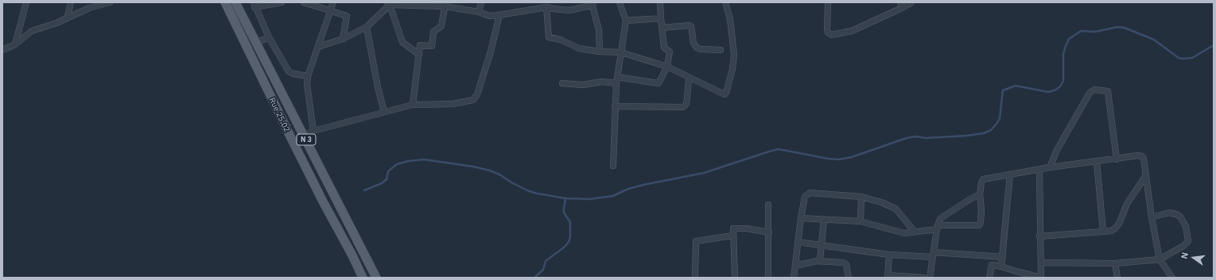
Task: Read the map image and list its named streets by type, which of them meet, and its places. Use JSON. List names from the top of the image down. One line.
{"streets":{"main road":["Rue 25.02","N 3"]},"north":"left"}
